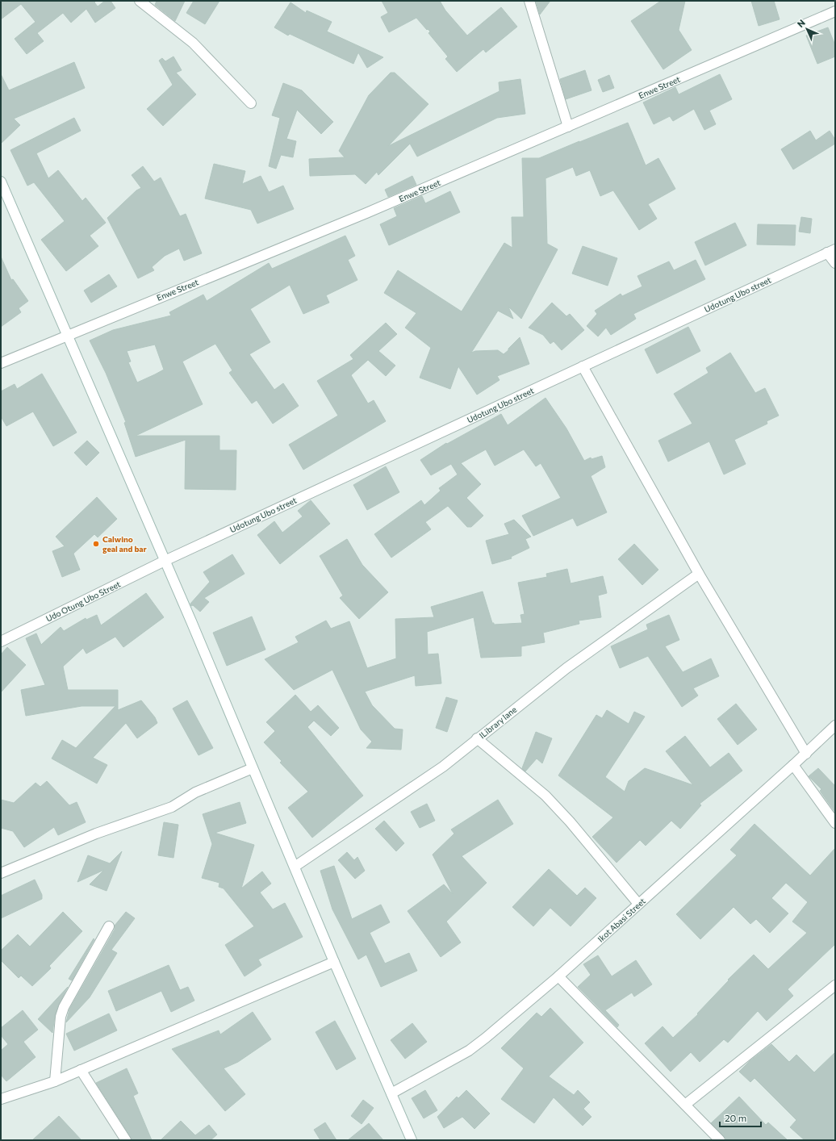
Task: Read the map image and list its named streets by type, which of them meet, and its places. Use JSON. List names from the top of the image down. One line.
{"streets":{"street":["Enwe Street","Udotung Ubo street","Udo Otung Ubo Street","lLibrary lane","Ikot Abasi Street"]},"crossings":[["Udotung Ubo street","Udo Otung Ubo Street"]],"places":["Calwino geal and bar"],"scale_bar":"20 m","north":"top left"}
